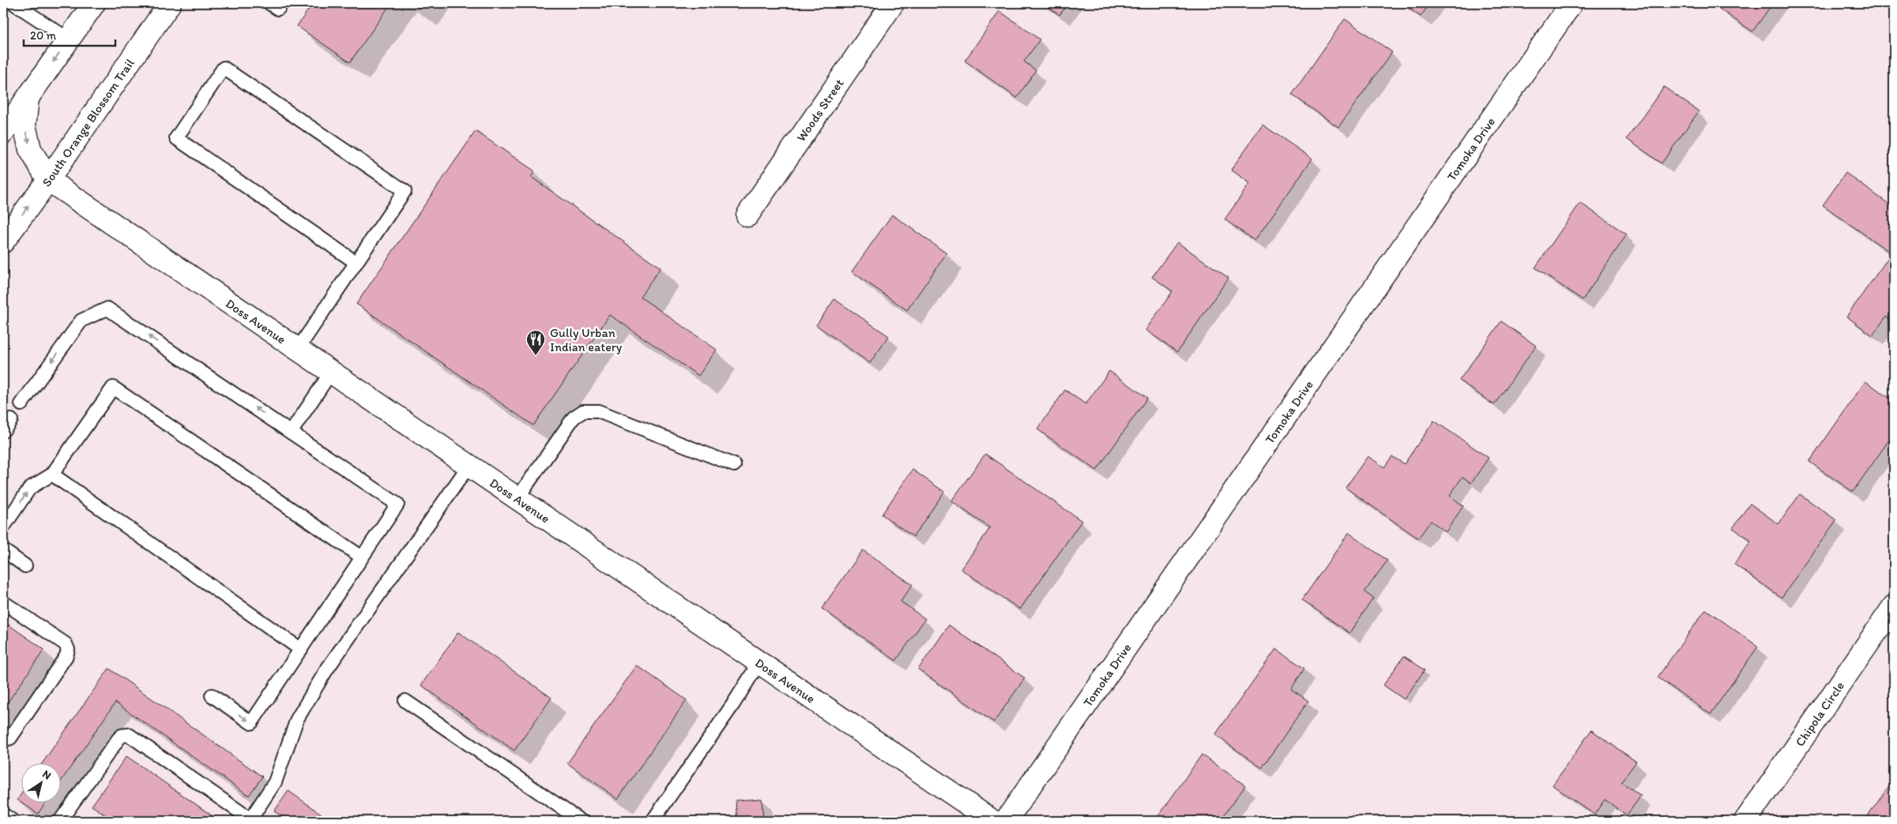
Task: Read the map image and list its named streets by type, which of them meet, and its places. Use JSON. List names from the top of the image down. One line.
{"streets":{"street":["Woods Street","South Orange Blossom Trail","Tomoka Drive","Doss Avenue","Chipola Circle"]},"crossings":[["South Orange Blossom Trail","Doss Avenue"]],"places":{"restaurant":["Gully Urban Indian eatery"]},"scale_bar":"20 m","north":"top right"}
